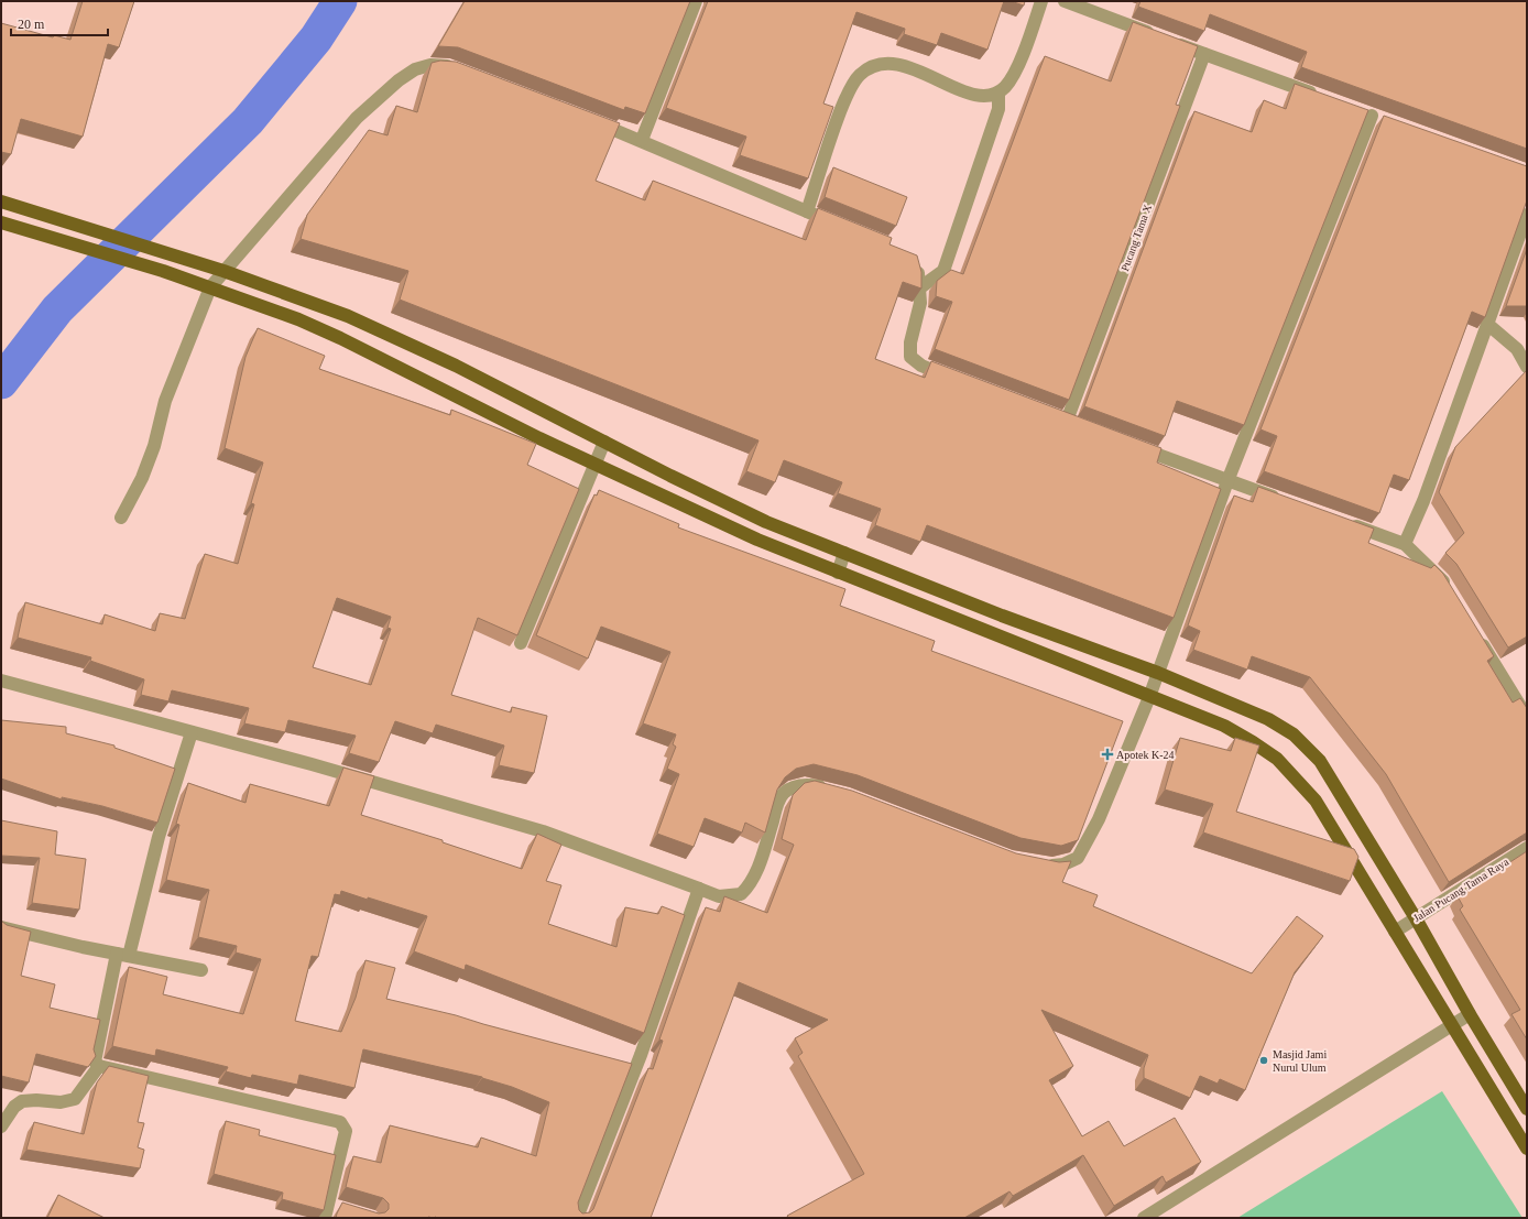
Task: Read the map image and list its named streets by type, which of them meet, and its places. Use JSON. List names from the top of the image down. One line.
{"streets":{"street":["Pucang Tama X","Jalan Pucang Tama Raya"]},"places":{"health":["Apotek K-24"],"other":["Masjid Jami Nurul Ulum"]},"scale_bar":"20 m"}
